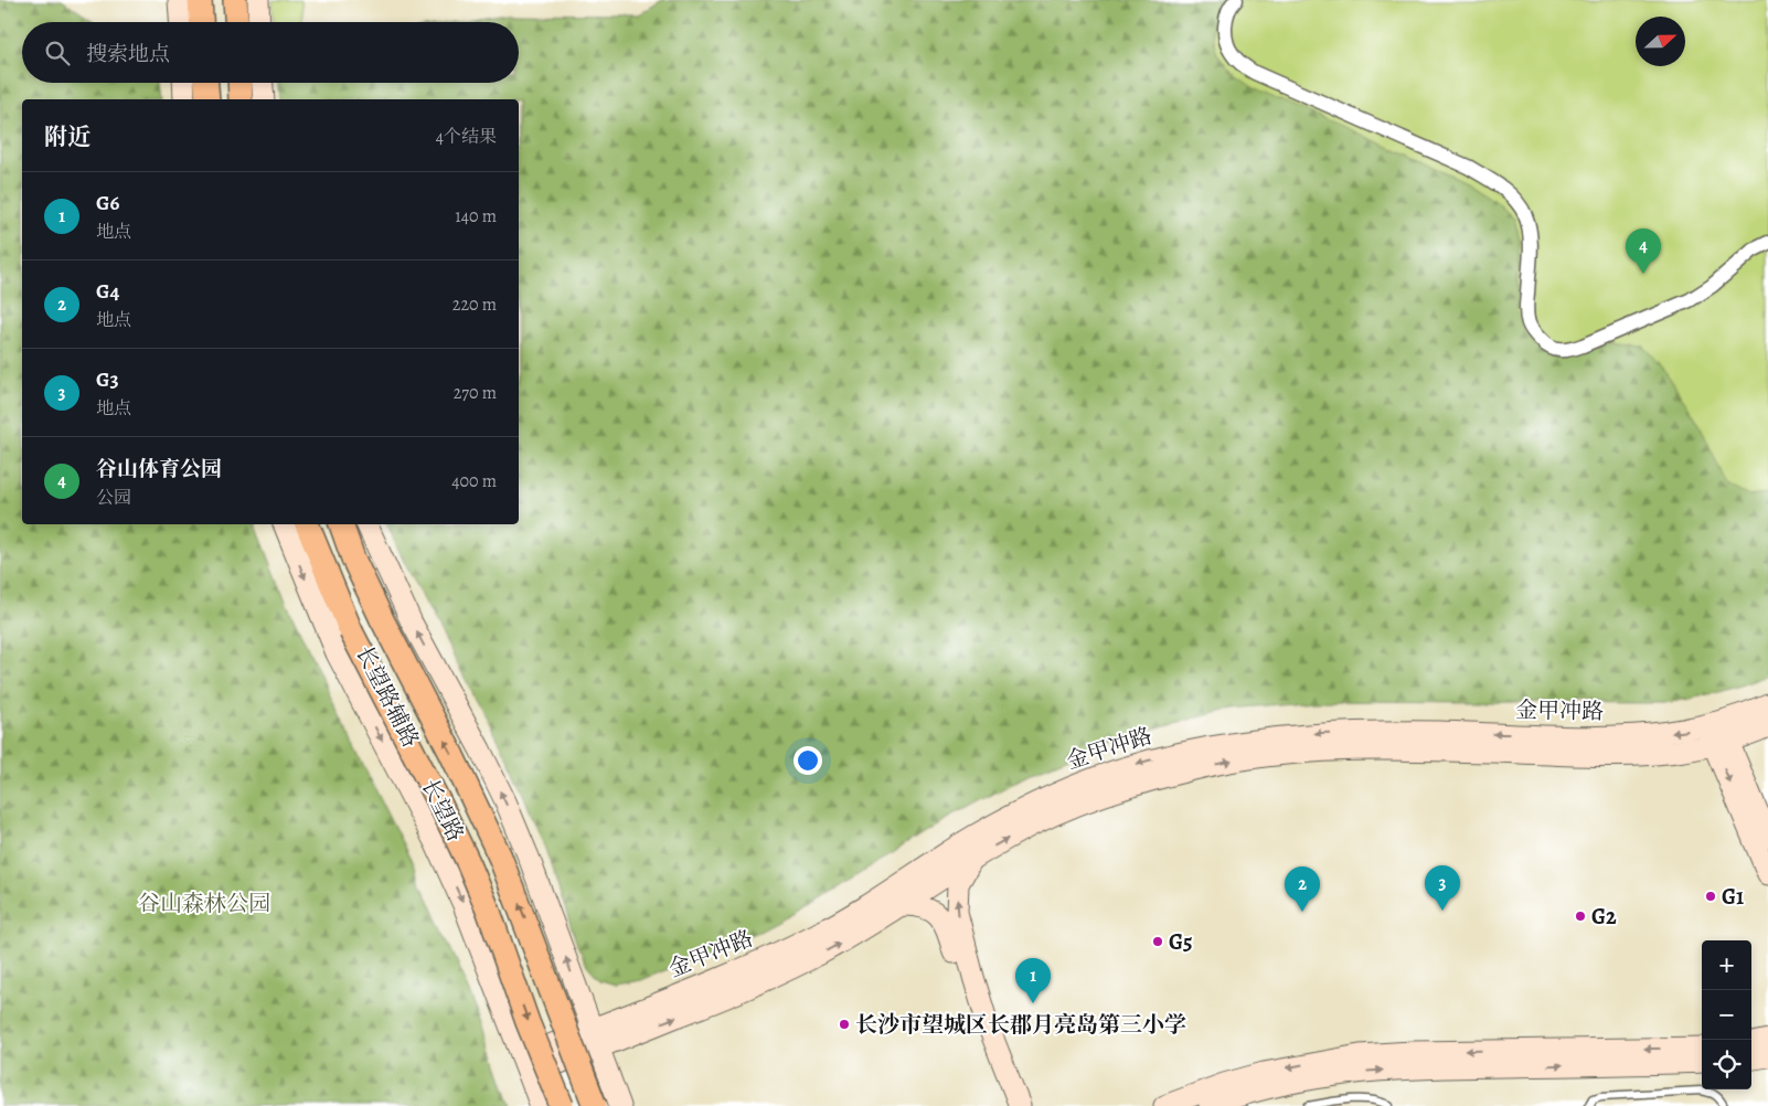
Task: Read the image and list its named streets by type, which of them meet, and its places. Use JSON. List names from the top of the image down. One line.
{"streets":{"main road":["长望路"],"street":["长望路辅路","金甲冲路"]},"crossings":[["长望路辅路","金甲冲路"]],"parks":["谷山森林公园"],"places":["G1","G2","G5","长沙市望城区长郡月亮岛第三小学"],"north":"right","page":{"search":"搜索地点","heading":["附近","4个结果"],"list":[{"mark":"1","name":"G6","note":"地点","value":"140 m"},{"mark":"2","name":"G4","note":"地点","value":"220 m"},{"mark":"3","name":"G3","note":"地点","value":"270 m"},{"mark":"4","name":"谷山体育公园","note":"公园","value":"400 m"}],"pins":["4","3","2","1"],"map_buttons":["+","−"]}}
